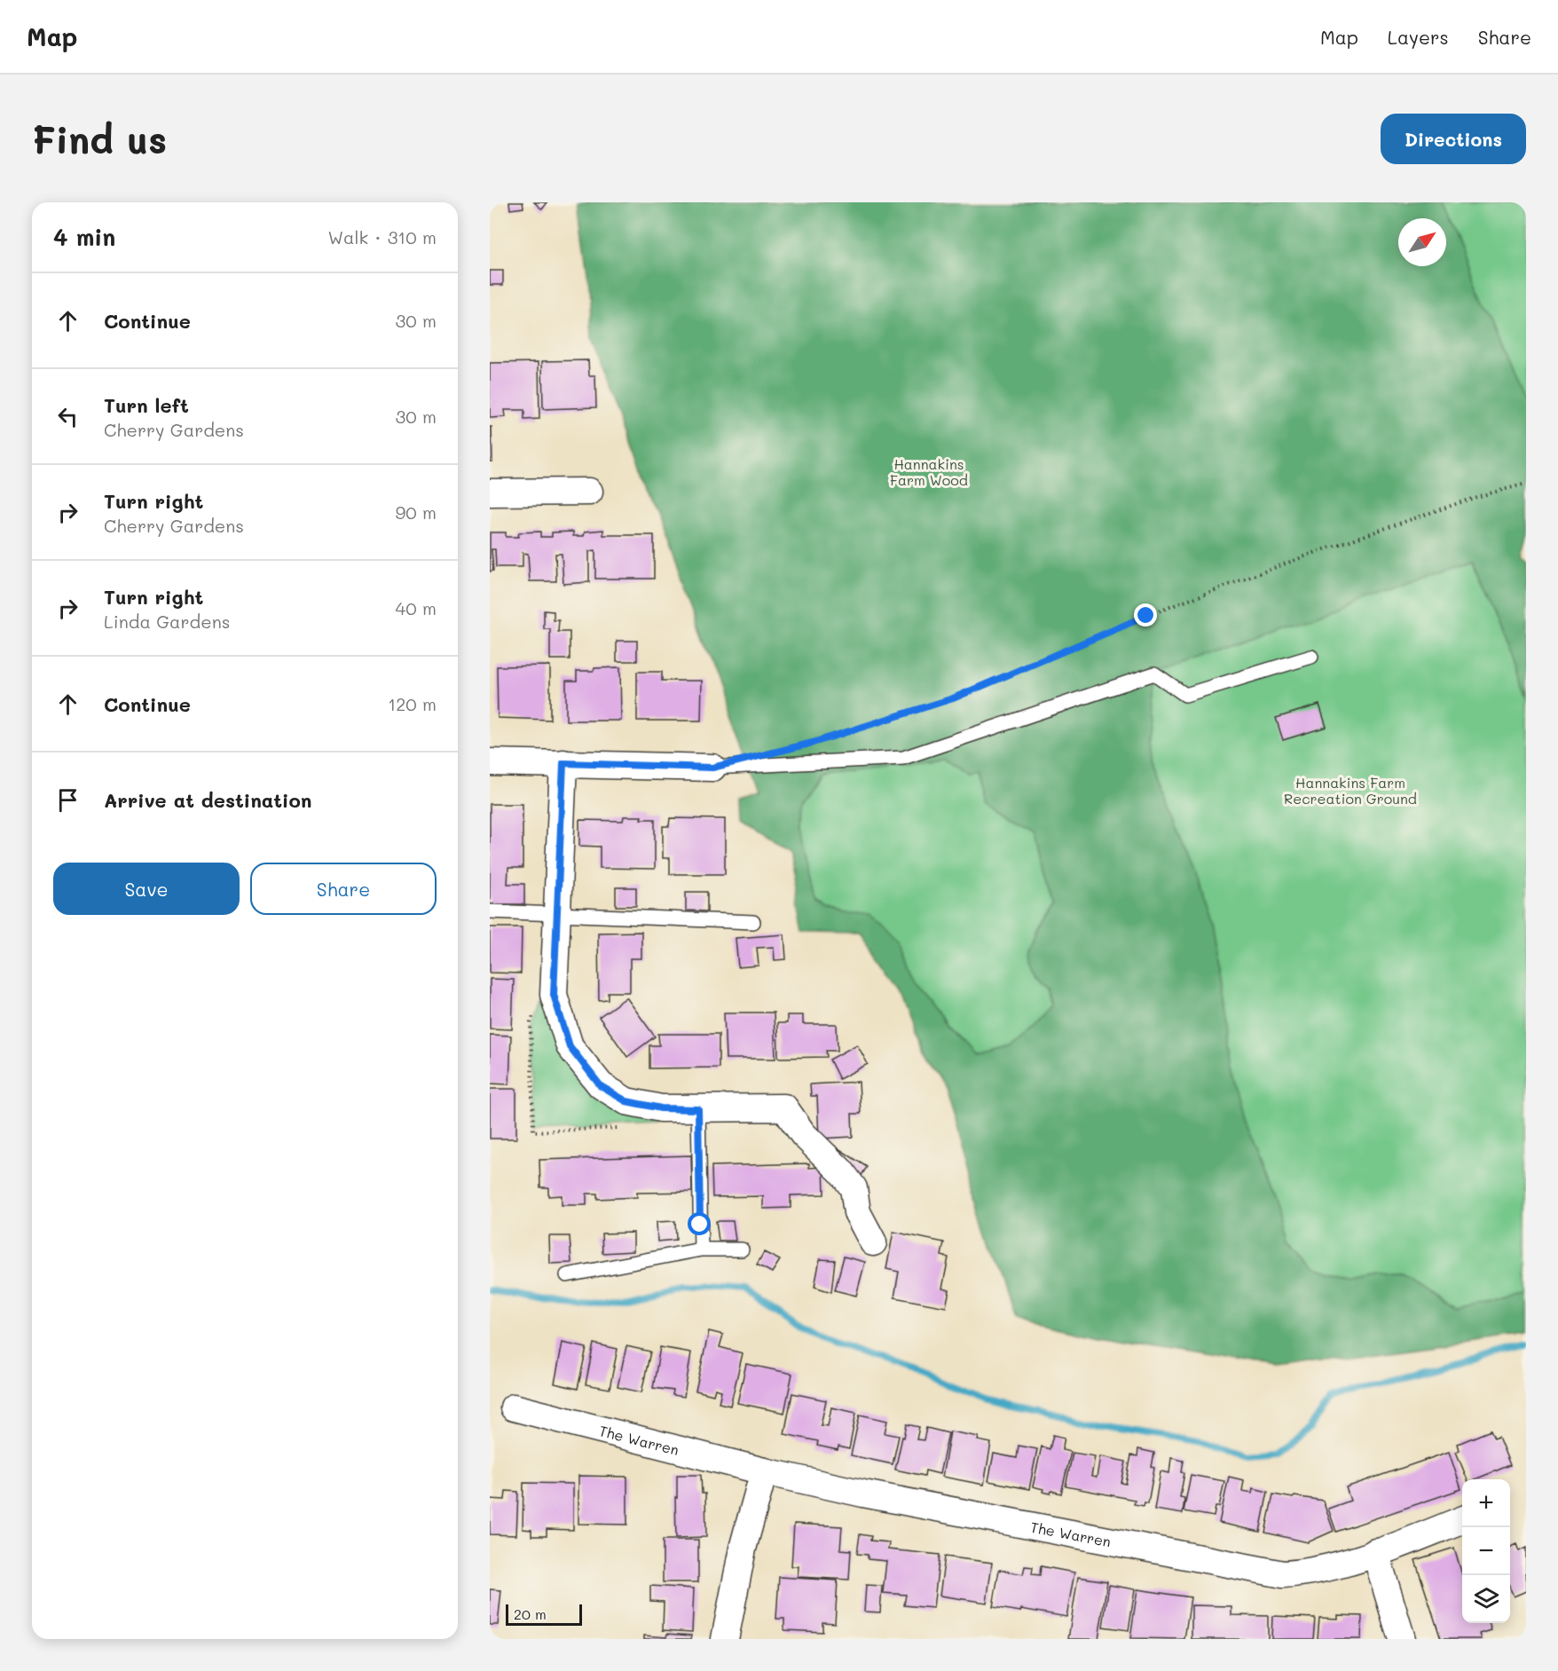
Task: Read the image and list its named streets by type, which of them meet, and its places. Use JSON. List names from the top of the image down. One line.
{"streets":{"street":["The Warren"]},"parks":["Hannakins Farm Wood","Hannakins Farm Recreation Ground"],"scale_bar":"20 m","north":"top right","page":{"header":"Map","nav":["Map","Layers","Share"],"buttons":["Directions",["Save","Share"]],"title":"Find us","heading":["4 min","Walk · 310 m"],"list":[["Continue","30 m"],["Turn left","Cherry Gardens","30 m"],["Turn right","Cherry Gardens","90 m"],["Turn right","Linda Gardens","40 m"],["Continue","120 m"],"Arrive at destination"],"map_buttons":["+","−"],"scale":"20 m"}}
